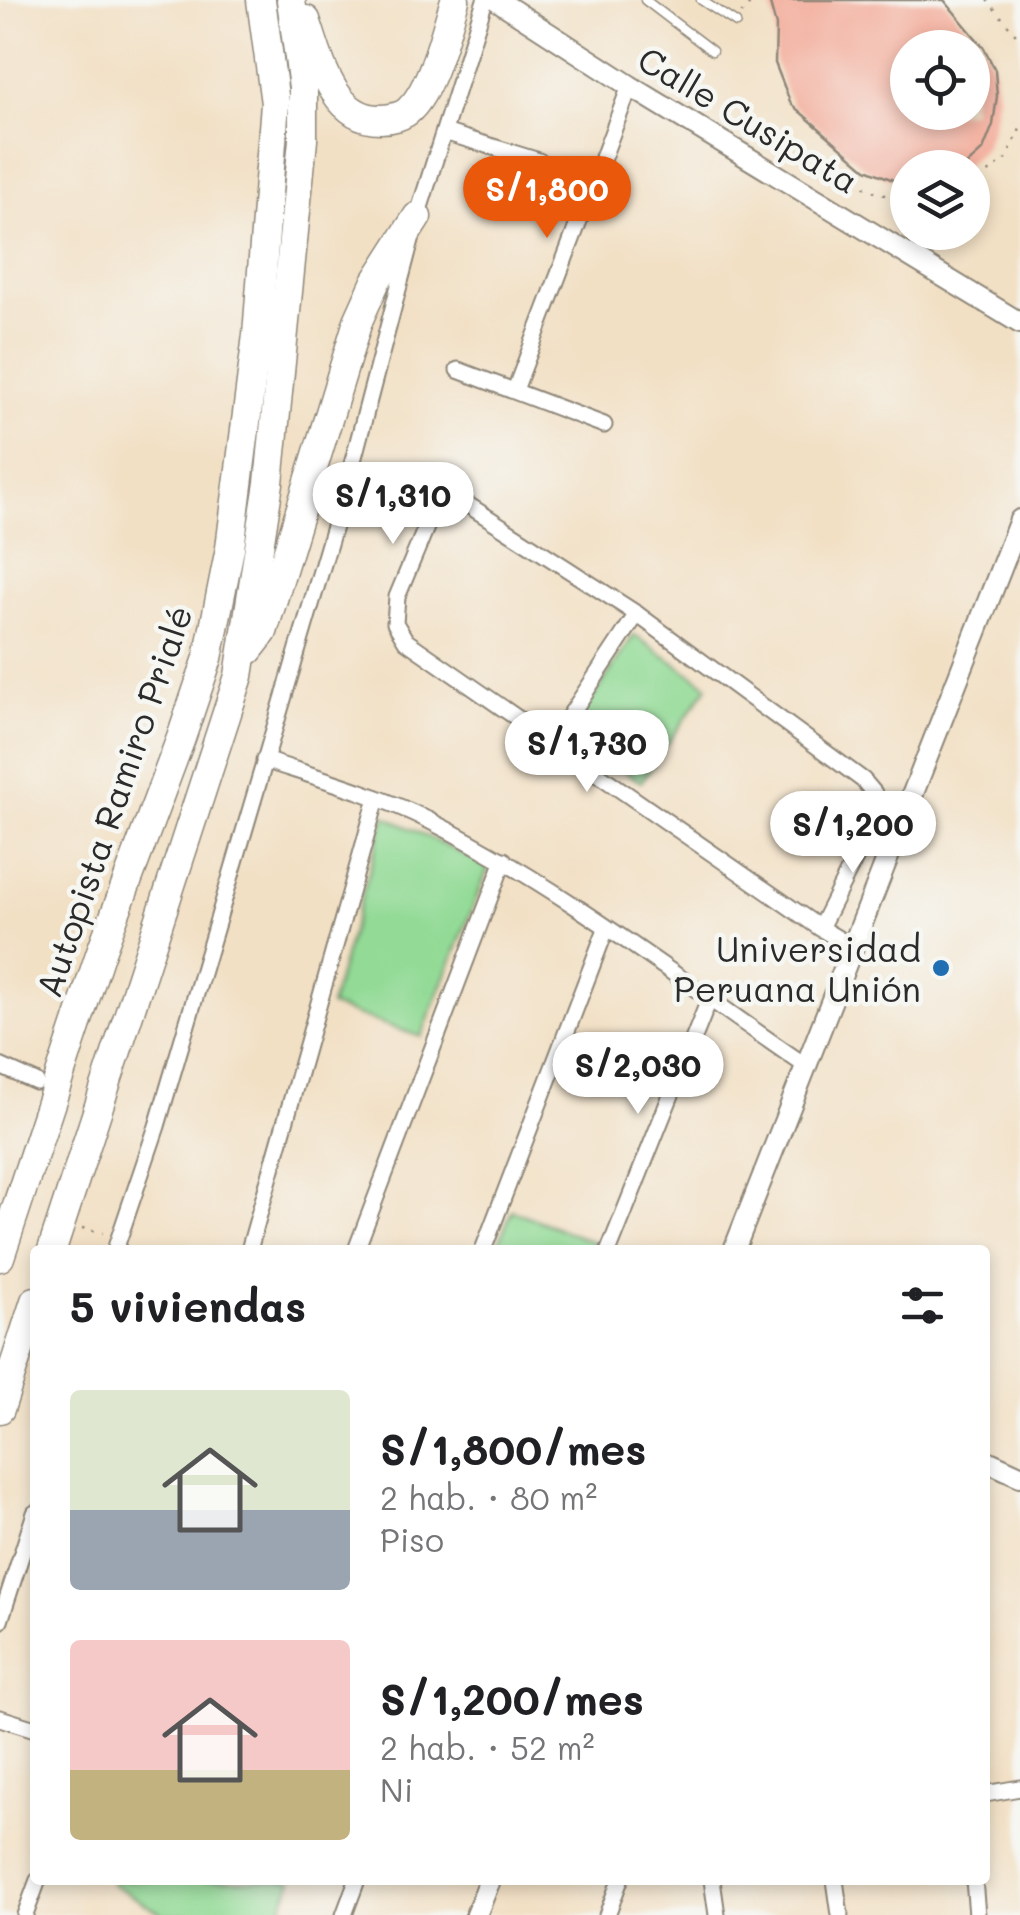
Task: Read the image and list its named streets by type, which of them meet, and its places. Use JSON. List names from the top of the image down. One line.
{"streets":{"highway":["Autopista Ramiro Prialé"],"street":["Calle Cusipata"]},"places":["Universidad Peruana Unión"],"page":{"price":["S/1,800","S/1,310","S/1,730","S/1,200","S/2,030"],"heading":"5 viviendas","list":[{"name":"S/1,800/mes","note":"2 hab. · 80 m² · Piso"},{"name":"S/1,200/mes","note":"2 hab. · 52 m² · Ni"}]}}
